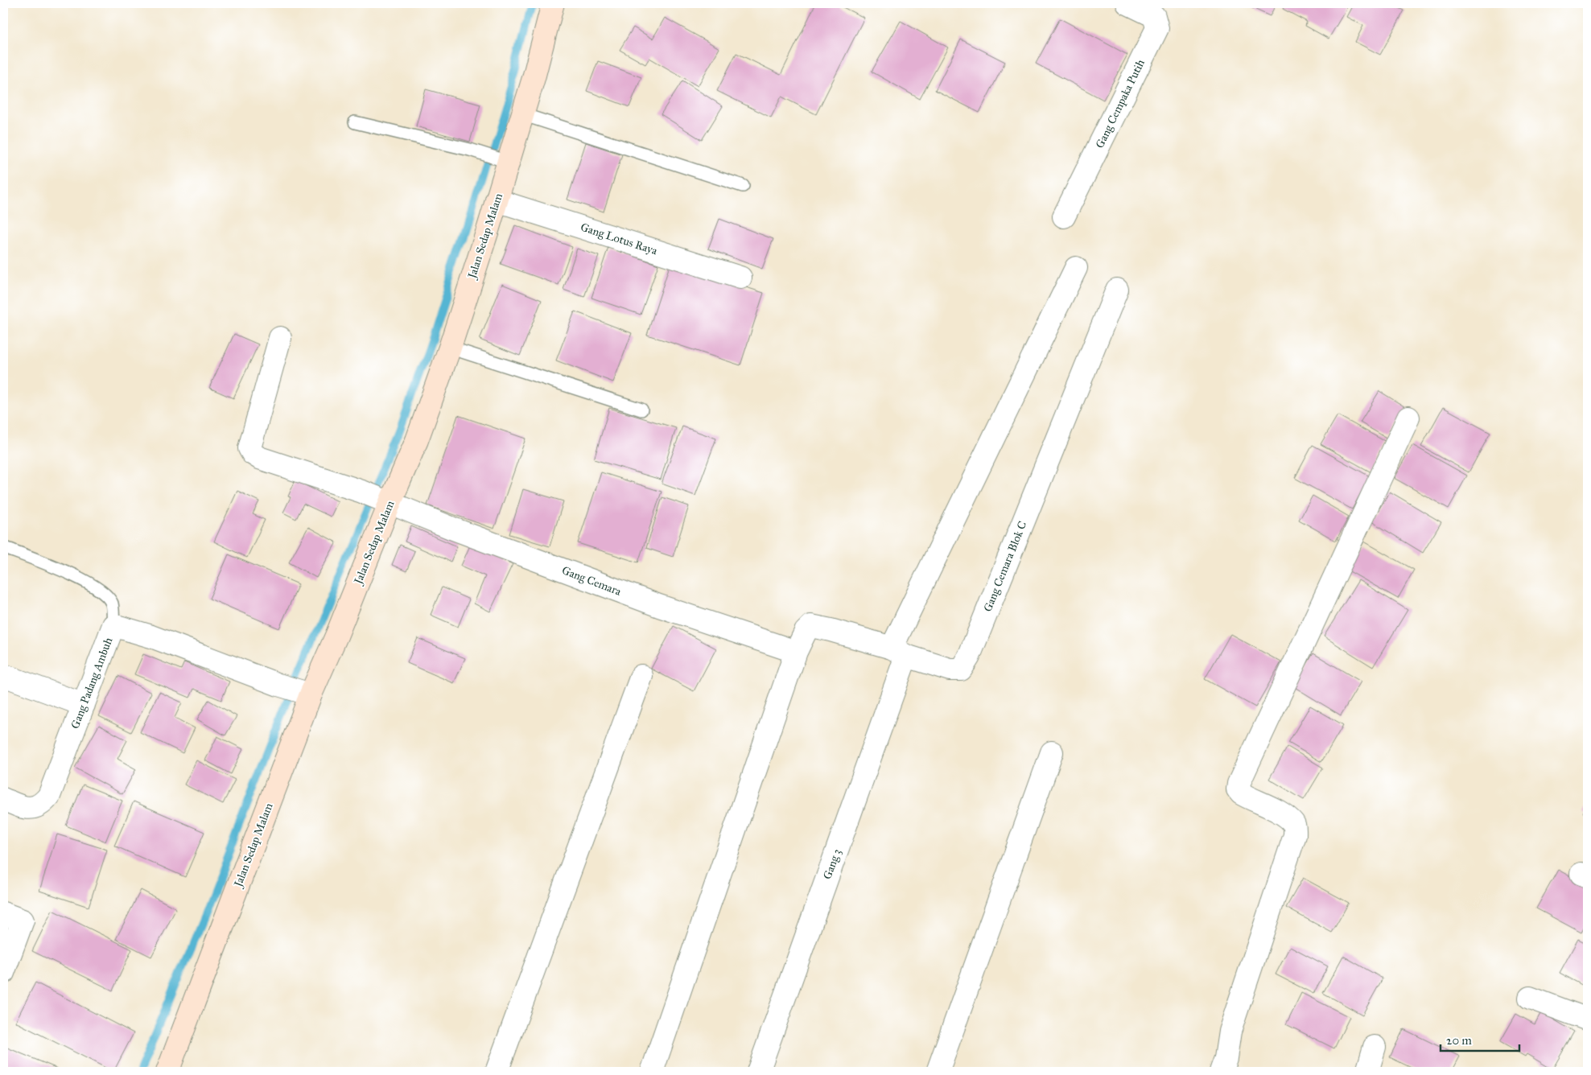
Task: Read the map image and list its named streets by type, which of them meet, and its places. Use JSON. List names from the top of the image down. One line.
{"streets":{"street":["Gang Cempaka Putih","Jalan Sedap Malam","Gang Lotus Raya","Gang Cemara Blok C","Gang Cemara","Gang Padang Ambuh","Gang 3"]},"crossings":[["Jalan Sedap Malam","Gang Lotus Raya"],["Jalan Sedap Malam","Gang Cemara"],["Jalan Sedap Malam","Gang Padang Ambuh"],["Gang Cemara Blok C","Gang Cemara"],["Gang Cemara Blok C","Gang 3"]],"scale_bar":"20 m"}
